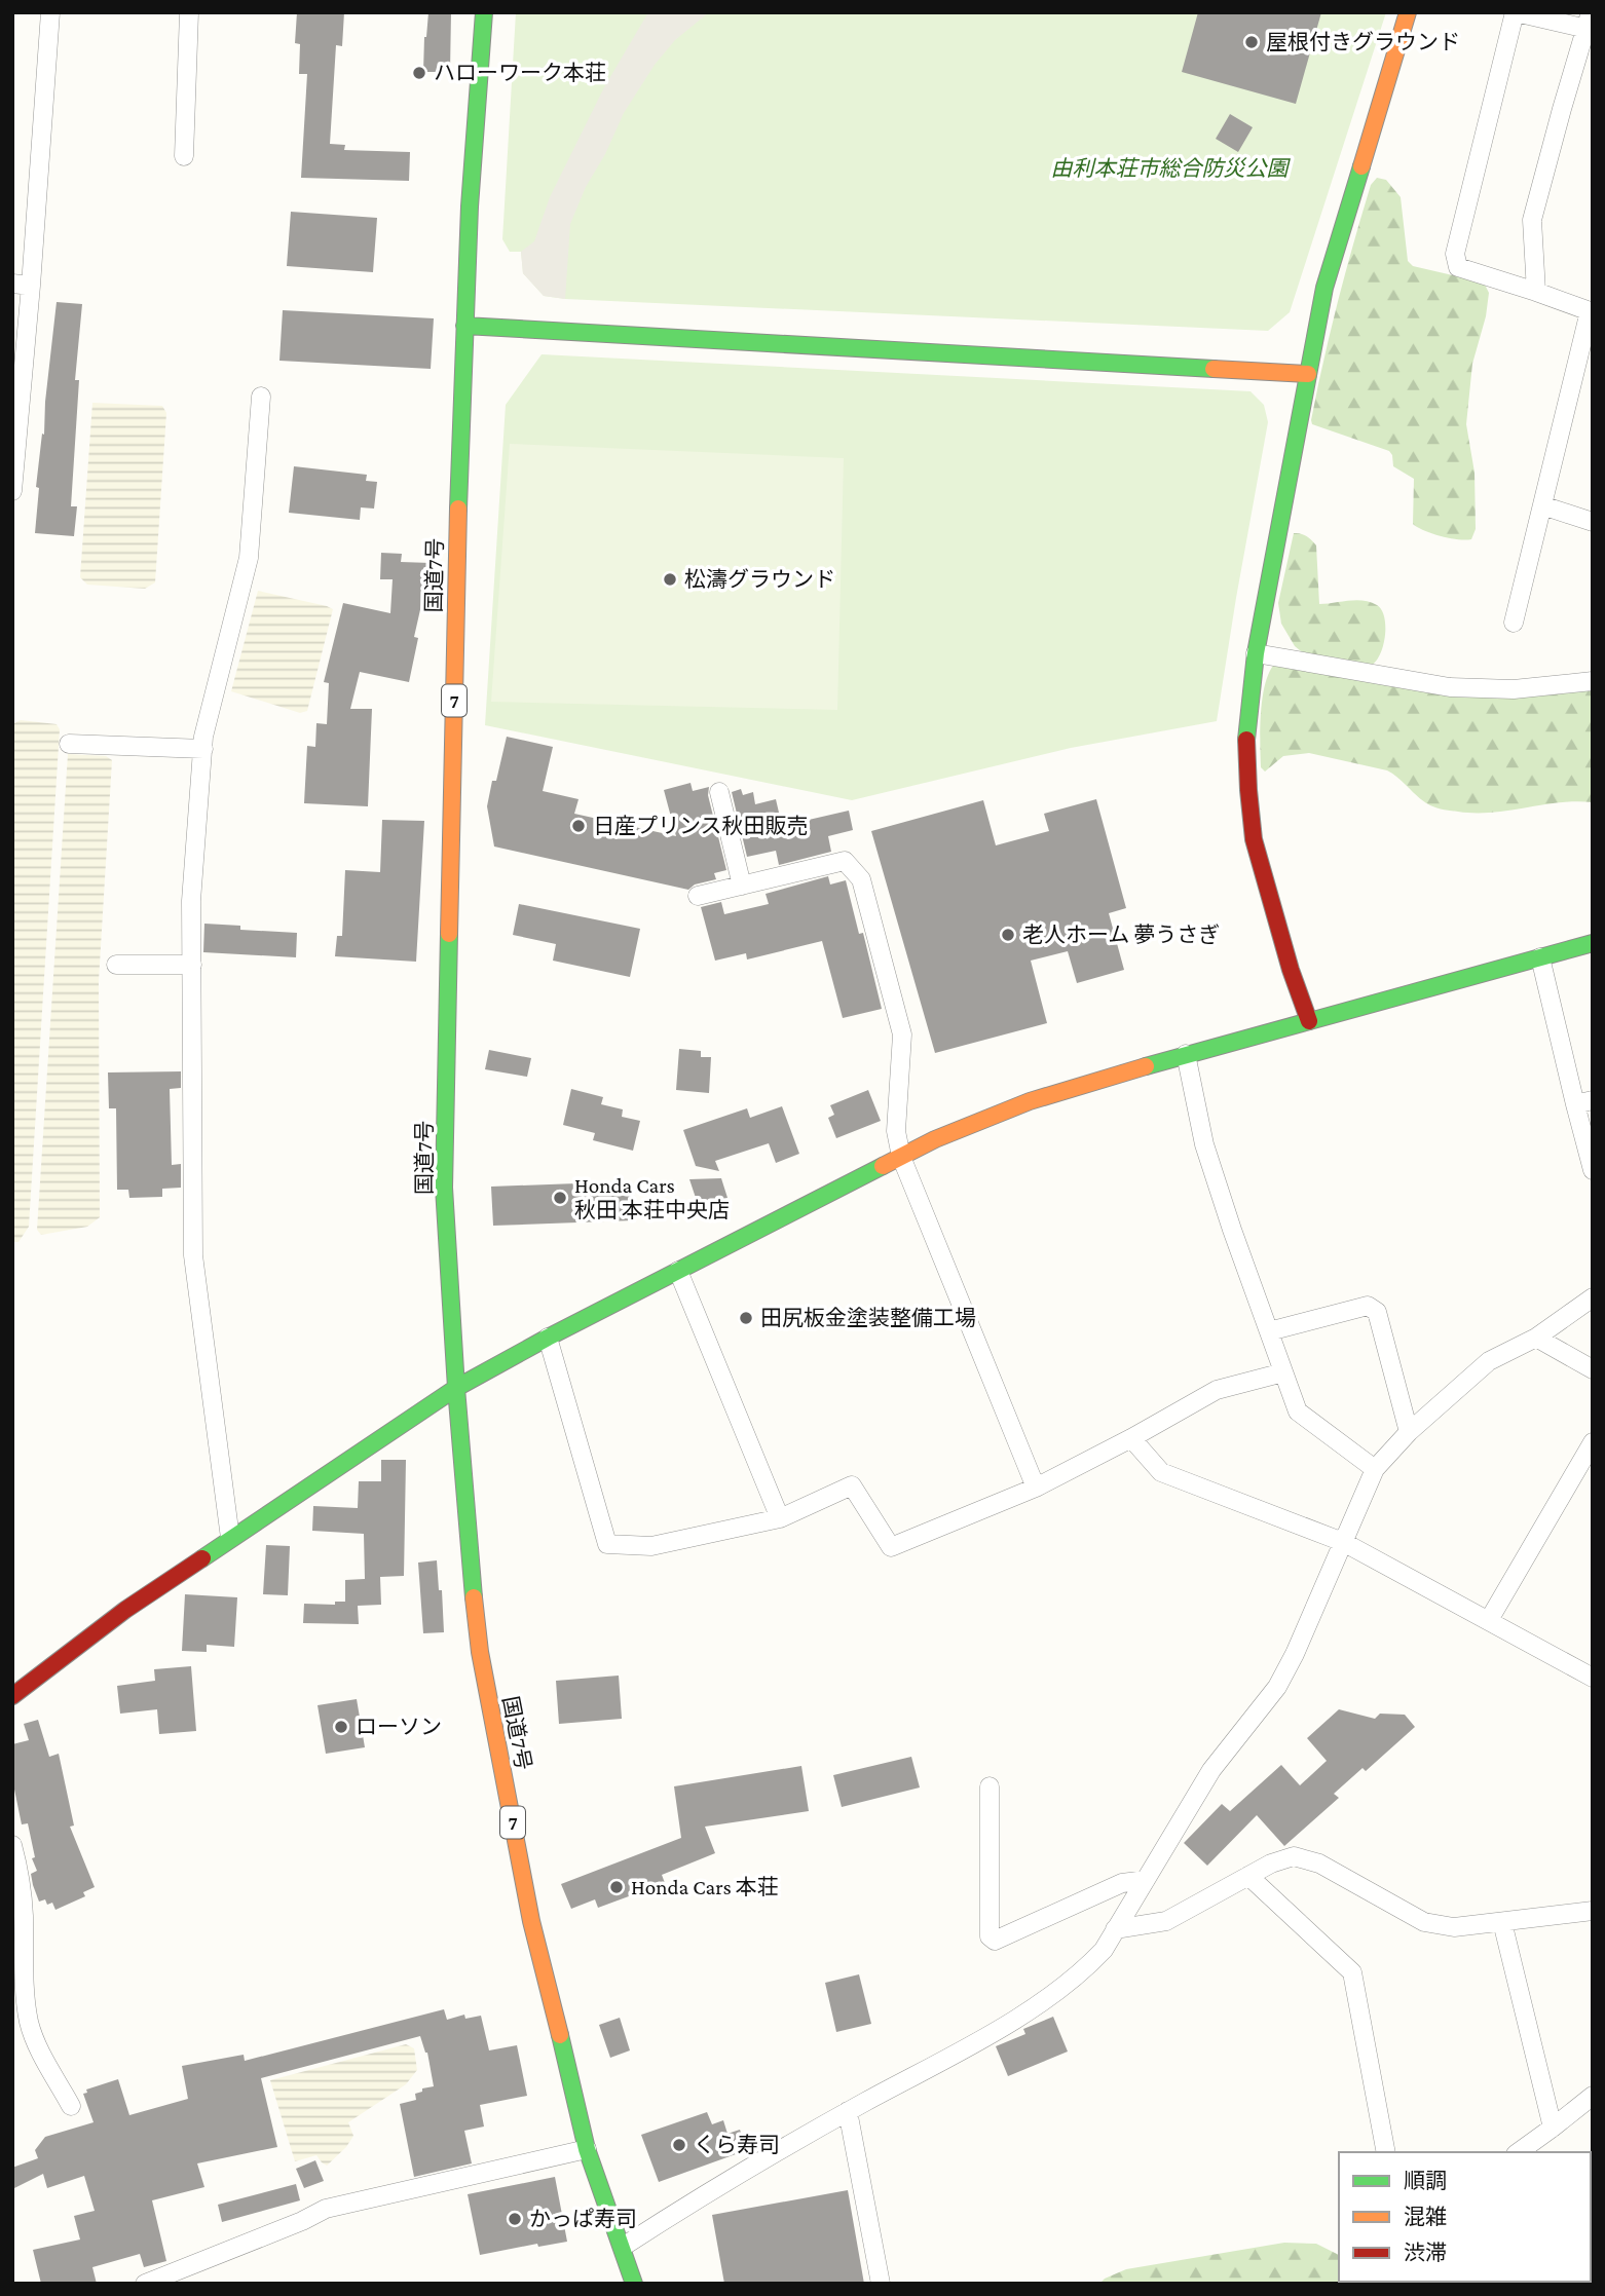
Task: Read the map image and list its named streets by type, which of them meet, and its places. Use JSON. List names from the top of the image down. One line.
{"streets":{"main road":["国道7号","7"]},"parks":["由利本荘市総合防災公園"],"places":["屋根付きグラウンド","ハローワーク本荘","松濤グラウンド","日産プリンス秋田販売","老人ホーム 夢うさぎ","Honda Cars 秋田 本荘中央店","田尻板金塗装整備工場","ローソン","Honda Cars 本荘","くら寿司","かっぱ寿司"],"legend":["順調","混雑","渋滞"]}
